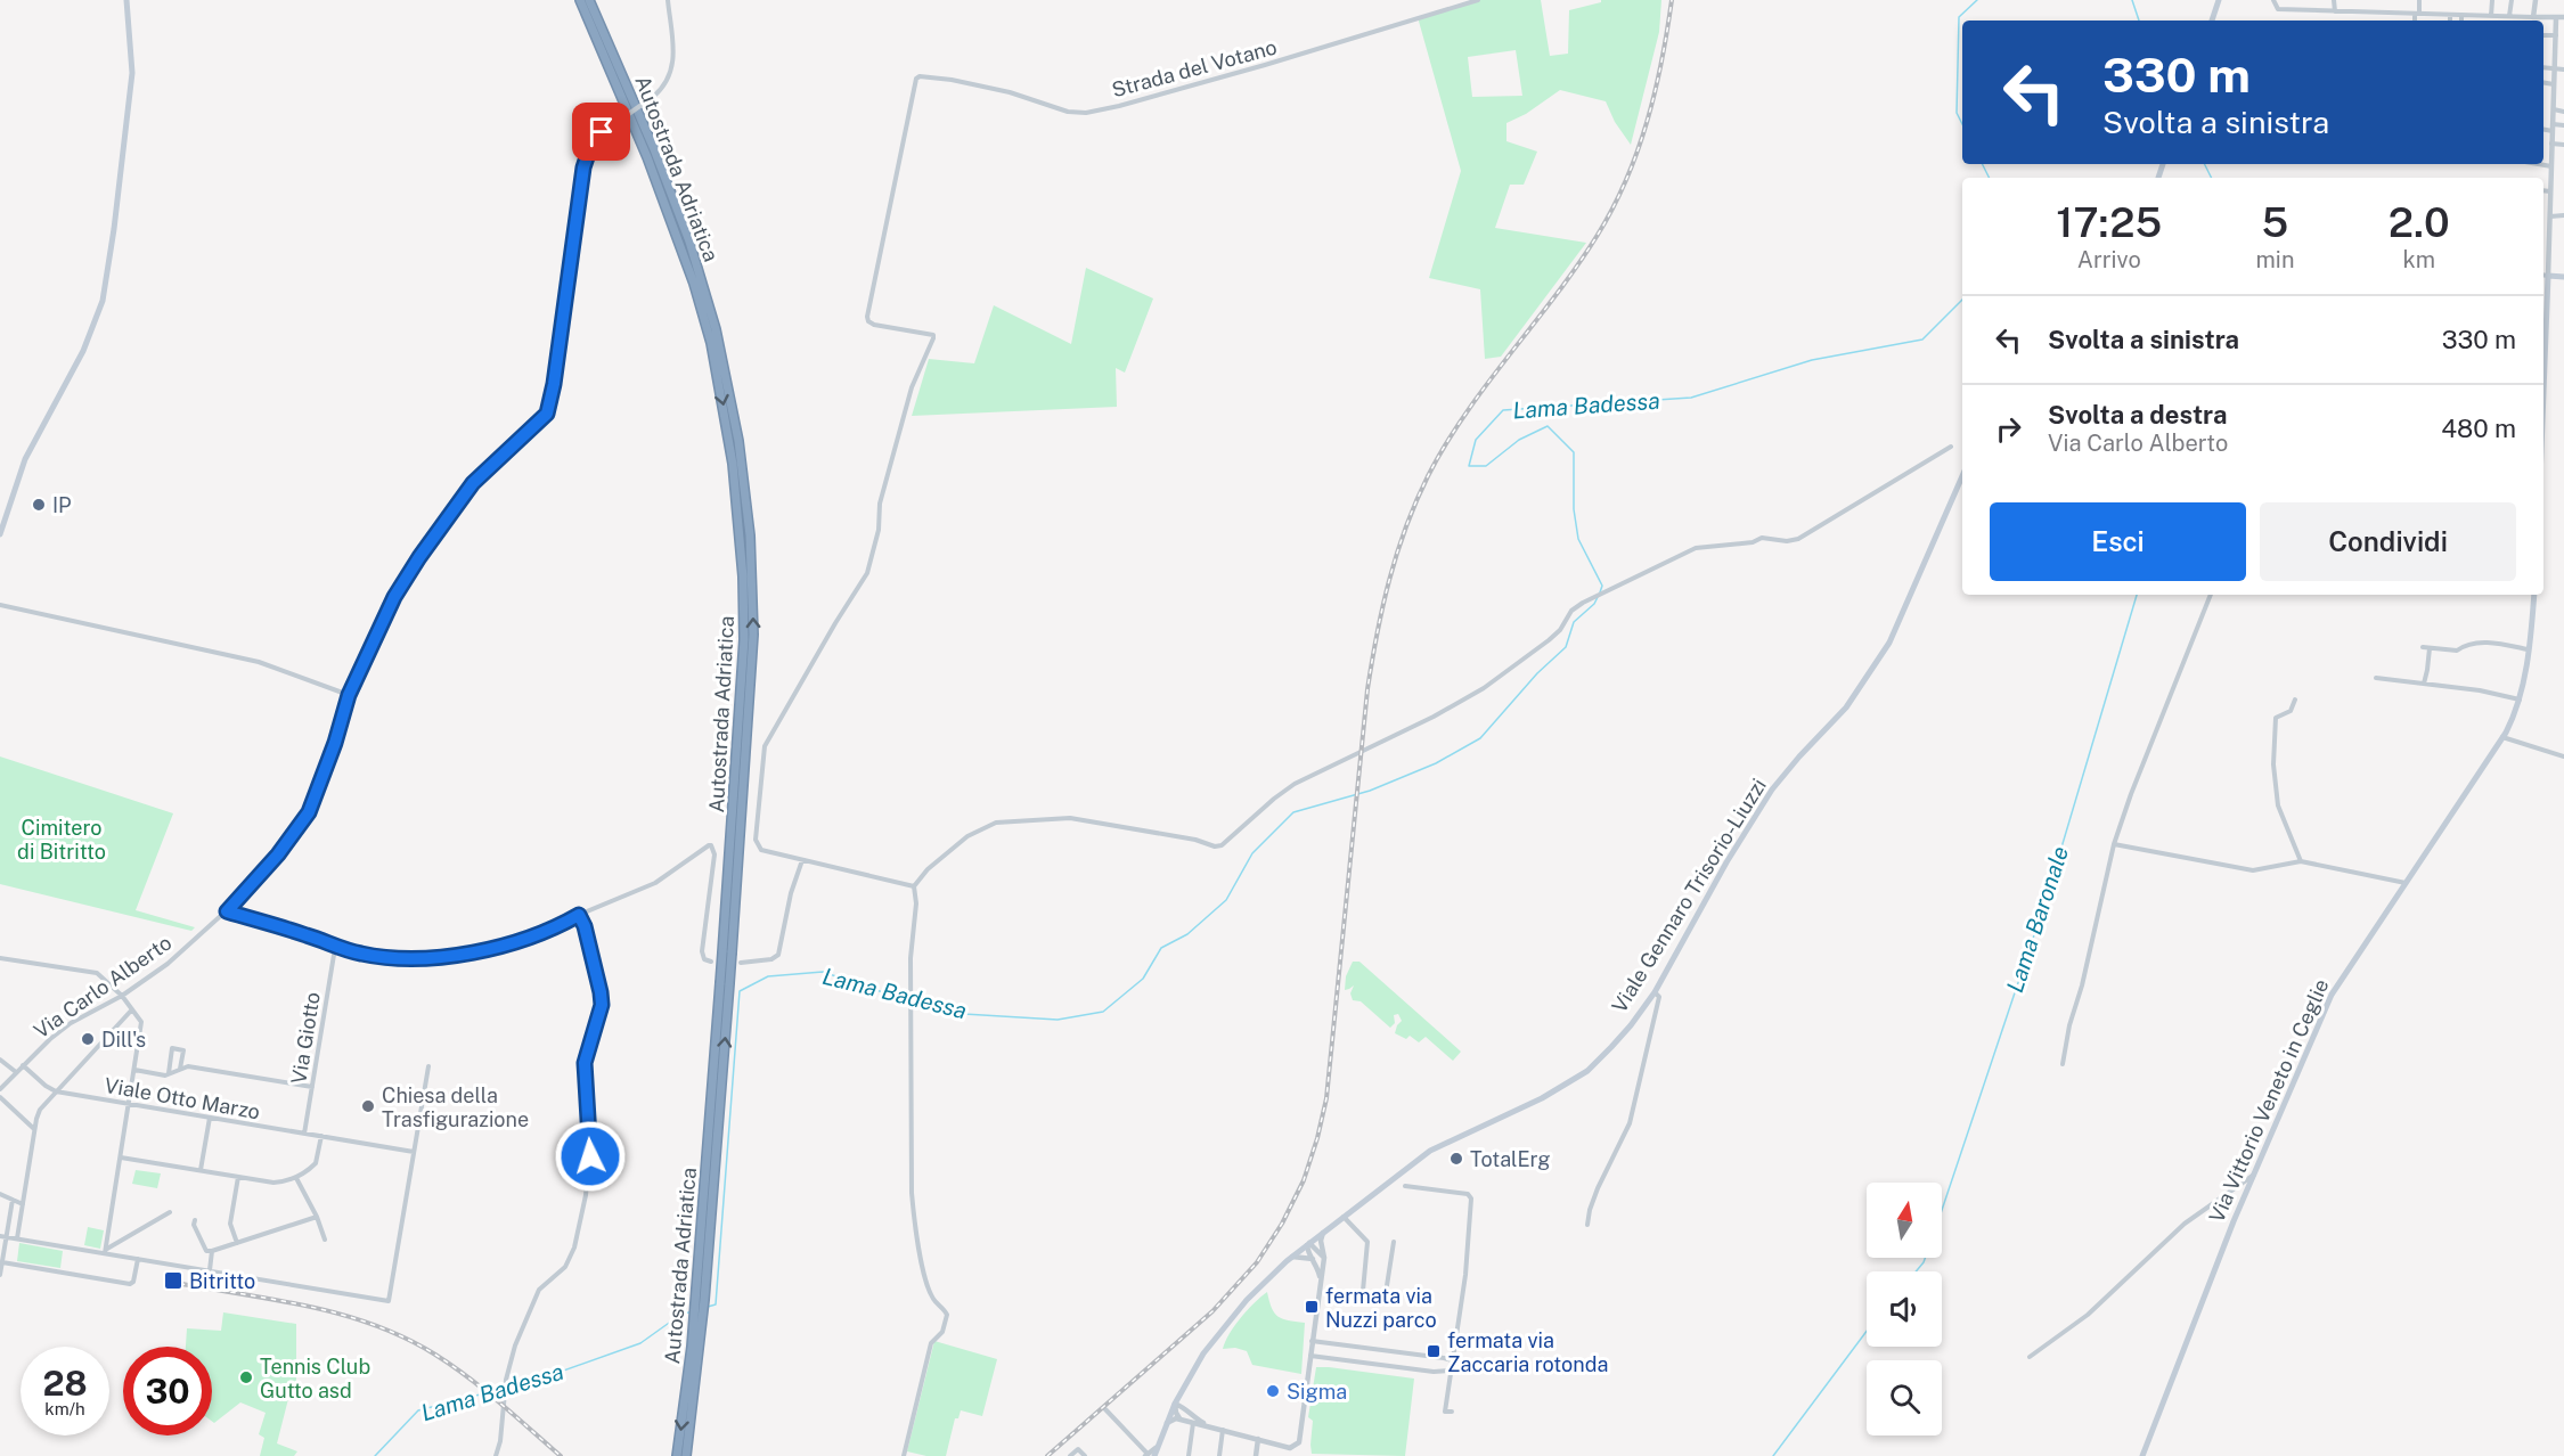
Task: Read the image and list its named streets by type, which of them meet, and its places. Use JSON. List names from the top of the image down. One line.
{"streets":{"highway":["Autostrada Adriatica"],"main road":["Viale Gennaro Trisorio-Liuzzi","Via Vittorio Veneto in Ceglie"],"street":["Strada del Votano","Via Carlo Alberto","Via Giotto","Viale Otto Marzo"]},"crossings":[["Via Giotto","Viale Otto Marzo"]],"water":["Lama Badessa","Lama Baronale"],"parks":["Cimitero di Bitritto"],"places":{"other":["IP","Dill's","Chiesa della Trasfigurazione","TotalErg","Tennis Club Gutto asd","Sigma"],"transit":["Bitritto","fermata via Nuzzi parco","fermata via Zaccaria rotonda"]},"north":"top","page":{"turn":["330 m","Svolta a sinistra"],"eta":["17:25","Arrivo","5","min","2.0","km"],"list":[{"name":"Svolta a sinistra","value":"330 m"},{"name":"Svolta a destra","note":"Via Carlo Alberto","value":"480 m"}],"buttons":["Esci","Condividi"],"speed":"28 km/h","limit":"30"}}
